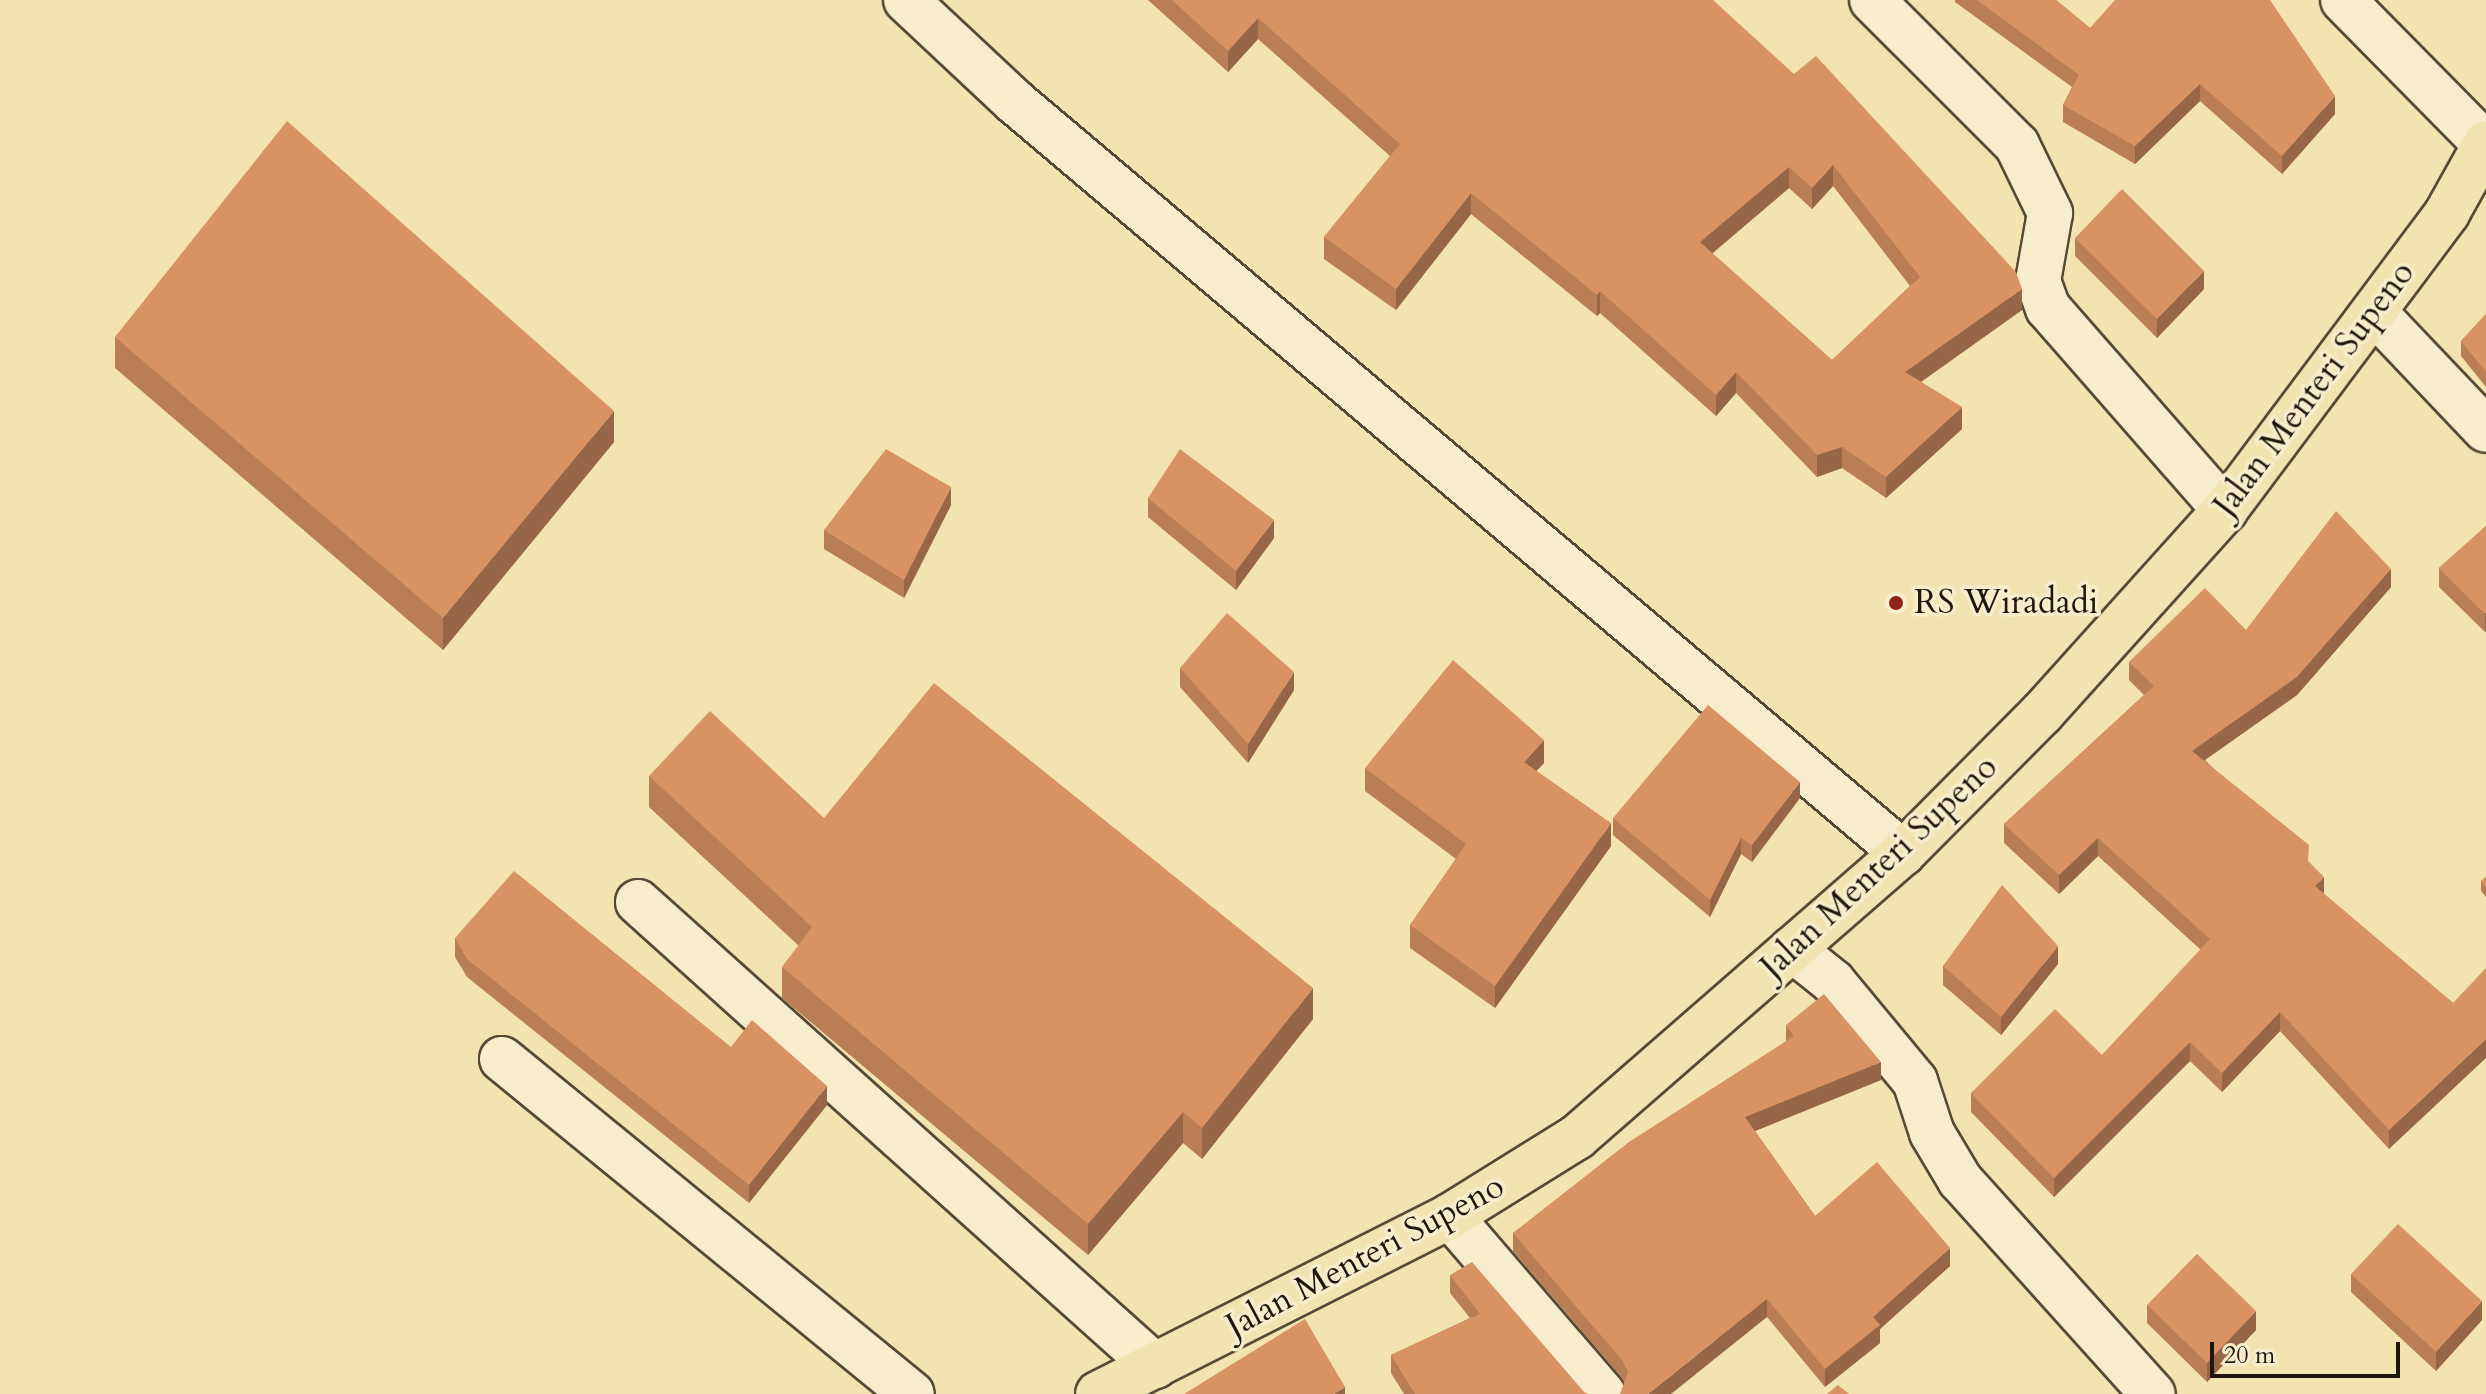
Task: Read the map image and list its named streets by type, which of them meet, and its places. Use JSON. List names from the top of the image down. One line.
{"streets":{"main road":["Jalan Menteri Supeno"]},"places":["RS Wiradadi"],"scale_bar":"20 m"}
